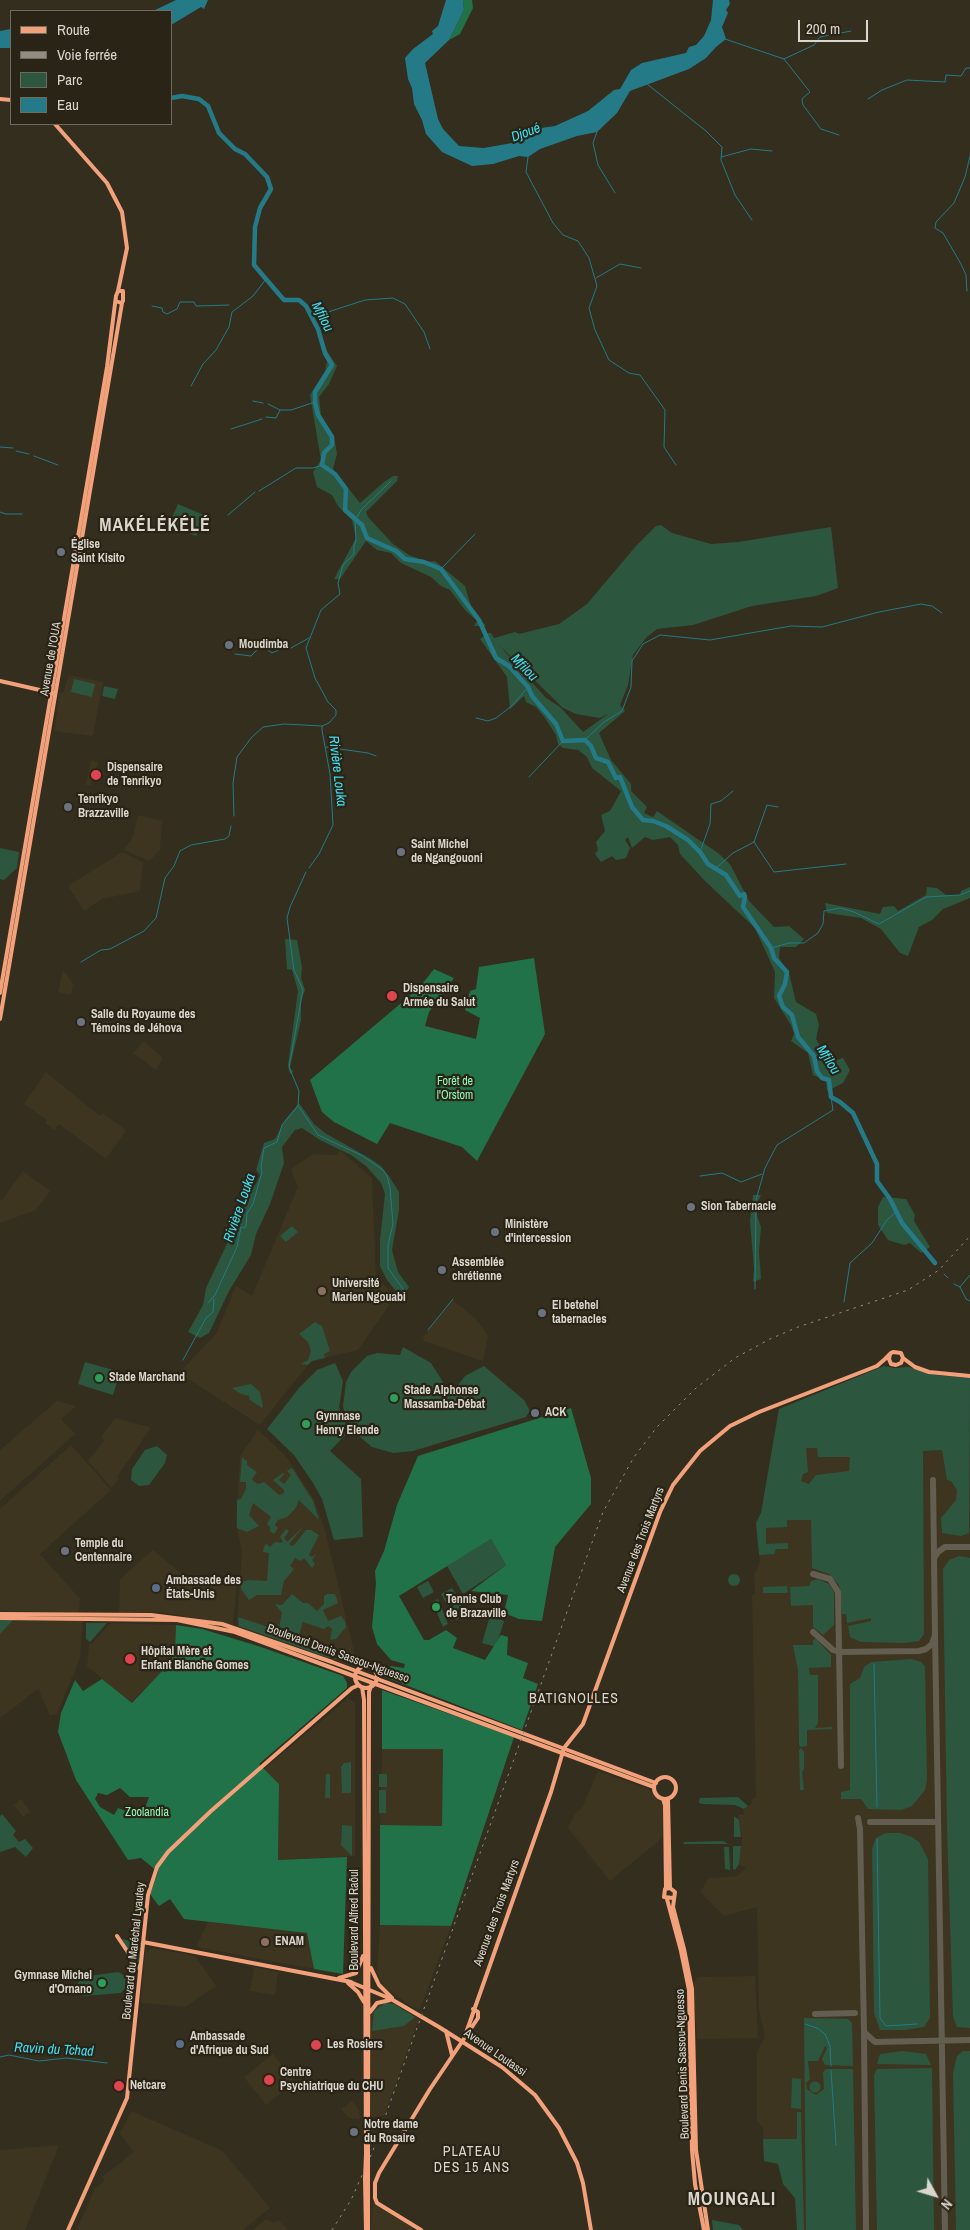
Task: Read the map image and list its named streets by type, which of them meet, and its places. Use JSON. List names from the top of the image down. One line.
{"streets":{"main road":["Avenue de l'OUA","Avenue des Trois Martyrs","Boulevard Denis Sassou-Nguesso","Boulevard Alfred Raôul","Boulevard du Maréchal Lyautey","Avenue Loutassi"]},"crossings":[["Avenue des Trois Martyrs","Boulevard Denis Sassou-Nguesso"],["Avenue des Trois Martyrs","Avenue Loutassi"],["Boulevard Alfred Raôul","Boulevard du Maréchal Lyautey"],["Boulevard Alfred Raôul","Avenue Loutassi"],["Boulevard du Maréchal Lyautey","Avenue Loutassi"]],"districts":["MAKÉLÉKÉLÉ","BATIGNOLLES","PLATEAU DES 15 ANS","MOUNGALI"],"water":["Djoué","Mfilou","Rivière Louka","Ravin du Tchad"],"parks":["Forêt de l'Orstom","Zoolandia"],"places":["Église Saint Kisito","Moudimba","Dispensaire de Tenrikyo","Tenrikyo Brazzaville","Saint Michel de Ngangouoni","Dispensaire Armée du Salut","Salle du Royaume des Témoins de Jéhova","Sion Tabernacle","Ministère d'intercession","Assemblée chrétienne","Université Marien Ngouabi","El betehel tabernacles","Stade Marchand","Stade Alphonse Massamba-Débat","ACK","Gymnase Henry Elende","Temple du Centennaire","Ambassade des États-Unis","Tennis Club de Brazaville","Hôpital Mère et Enfant Blanche Gomes","ENAM","Gymnase Michel d'Ornano","Ambassade d'Afrique du Sud","Les Rosiers","Centre Psychiatrique du CHU","Netcare","Notre dame du Rosaire"],"legend":["Route","Voie ferrée","Parc","Eau"],"scale_bar":"200 m","north":"bottom right"}
